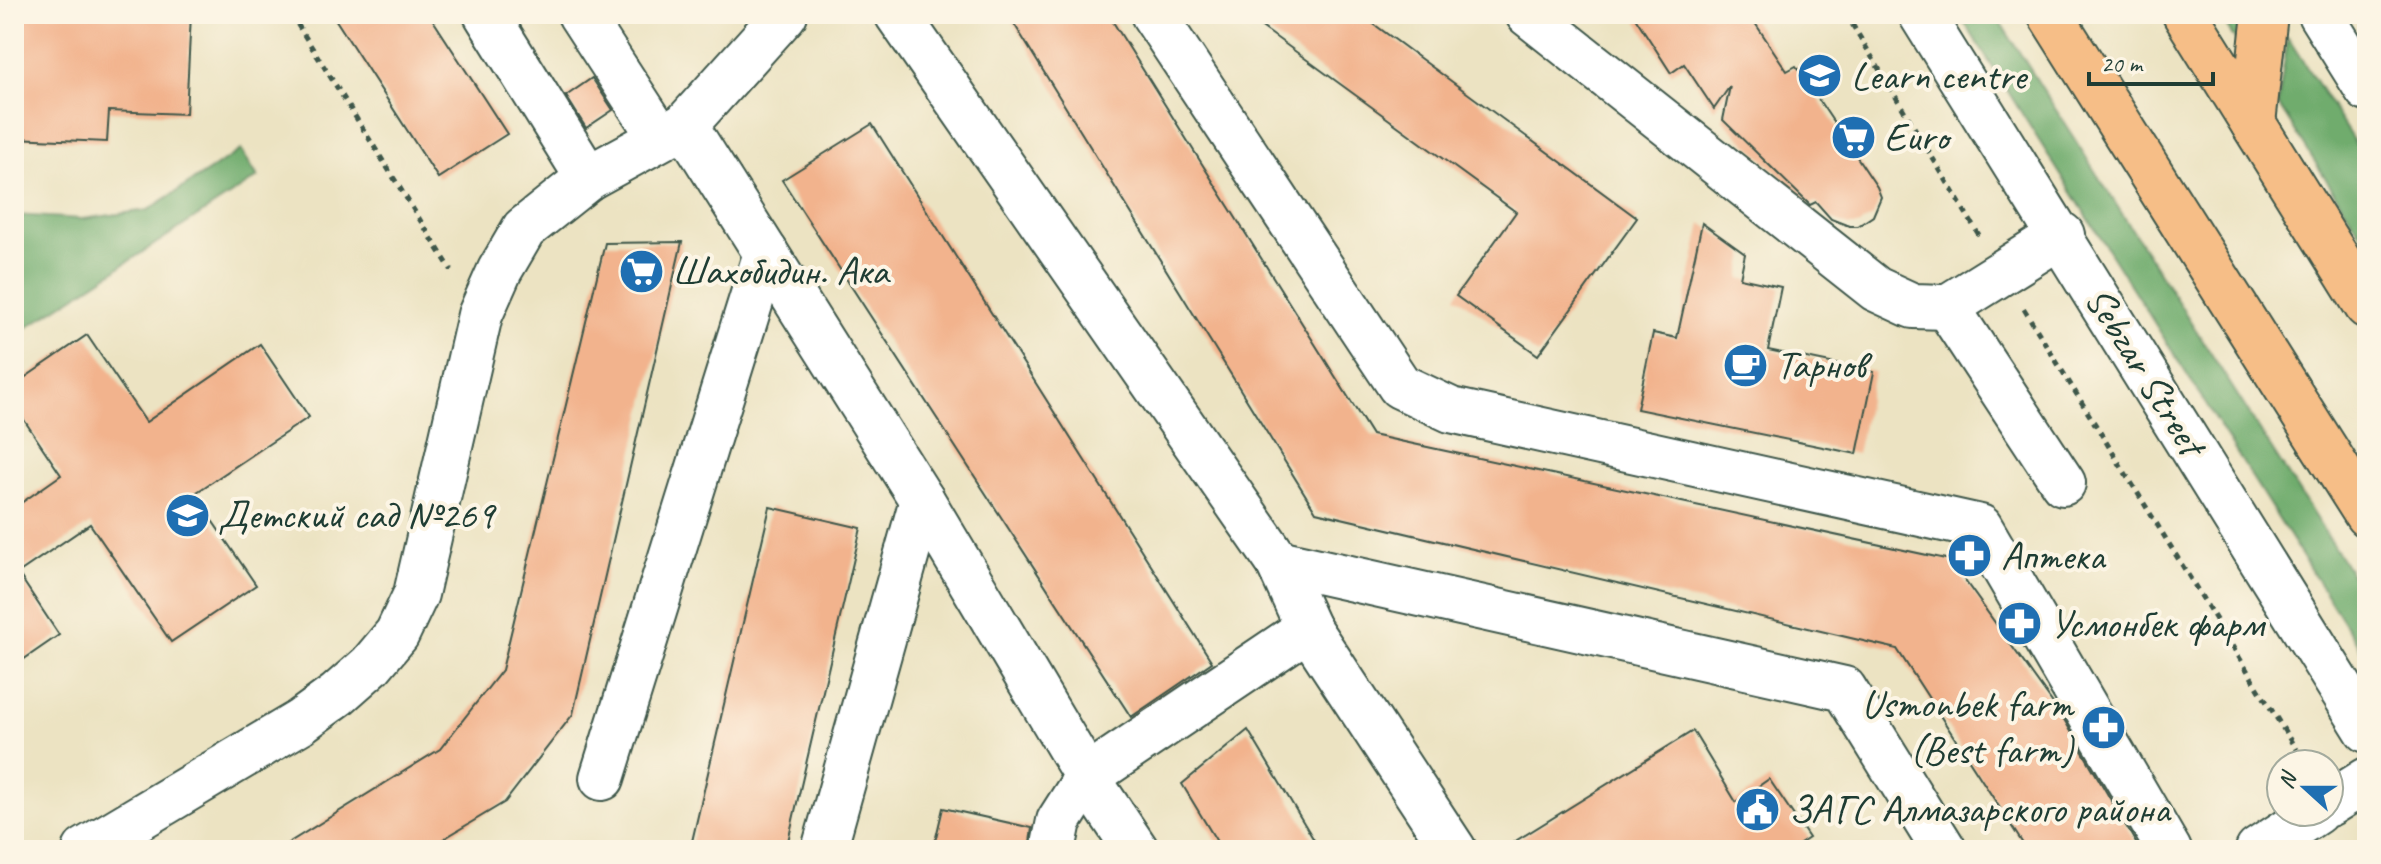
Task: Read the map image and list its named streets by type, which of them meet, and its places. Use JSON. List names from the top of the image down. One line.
{"streets":{"street":["Sebzar Street"]},"places":{"school or university":["Learn centre","Детский сад №269"],"supermarket":["Euro","Шахобидин. Ака"],"cafe":["Тарнов"],"pharmacy":["Аптека","Усмонбек фарм","Usmonbek farm (Best farm)"],"public building":["ЗАГС Алмазарского района"]},"scale_bar":"20 m","north":"left"}
